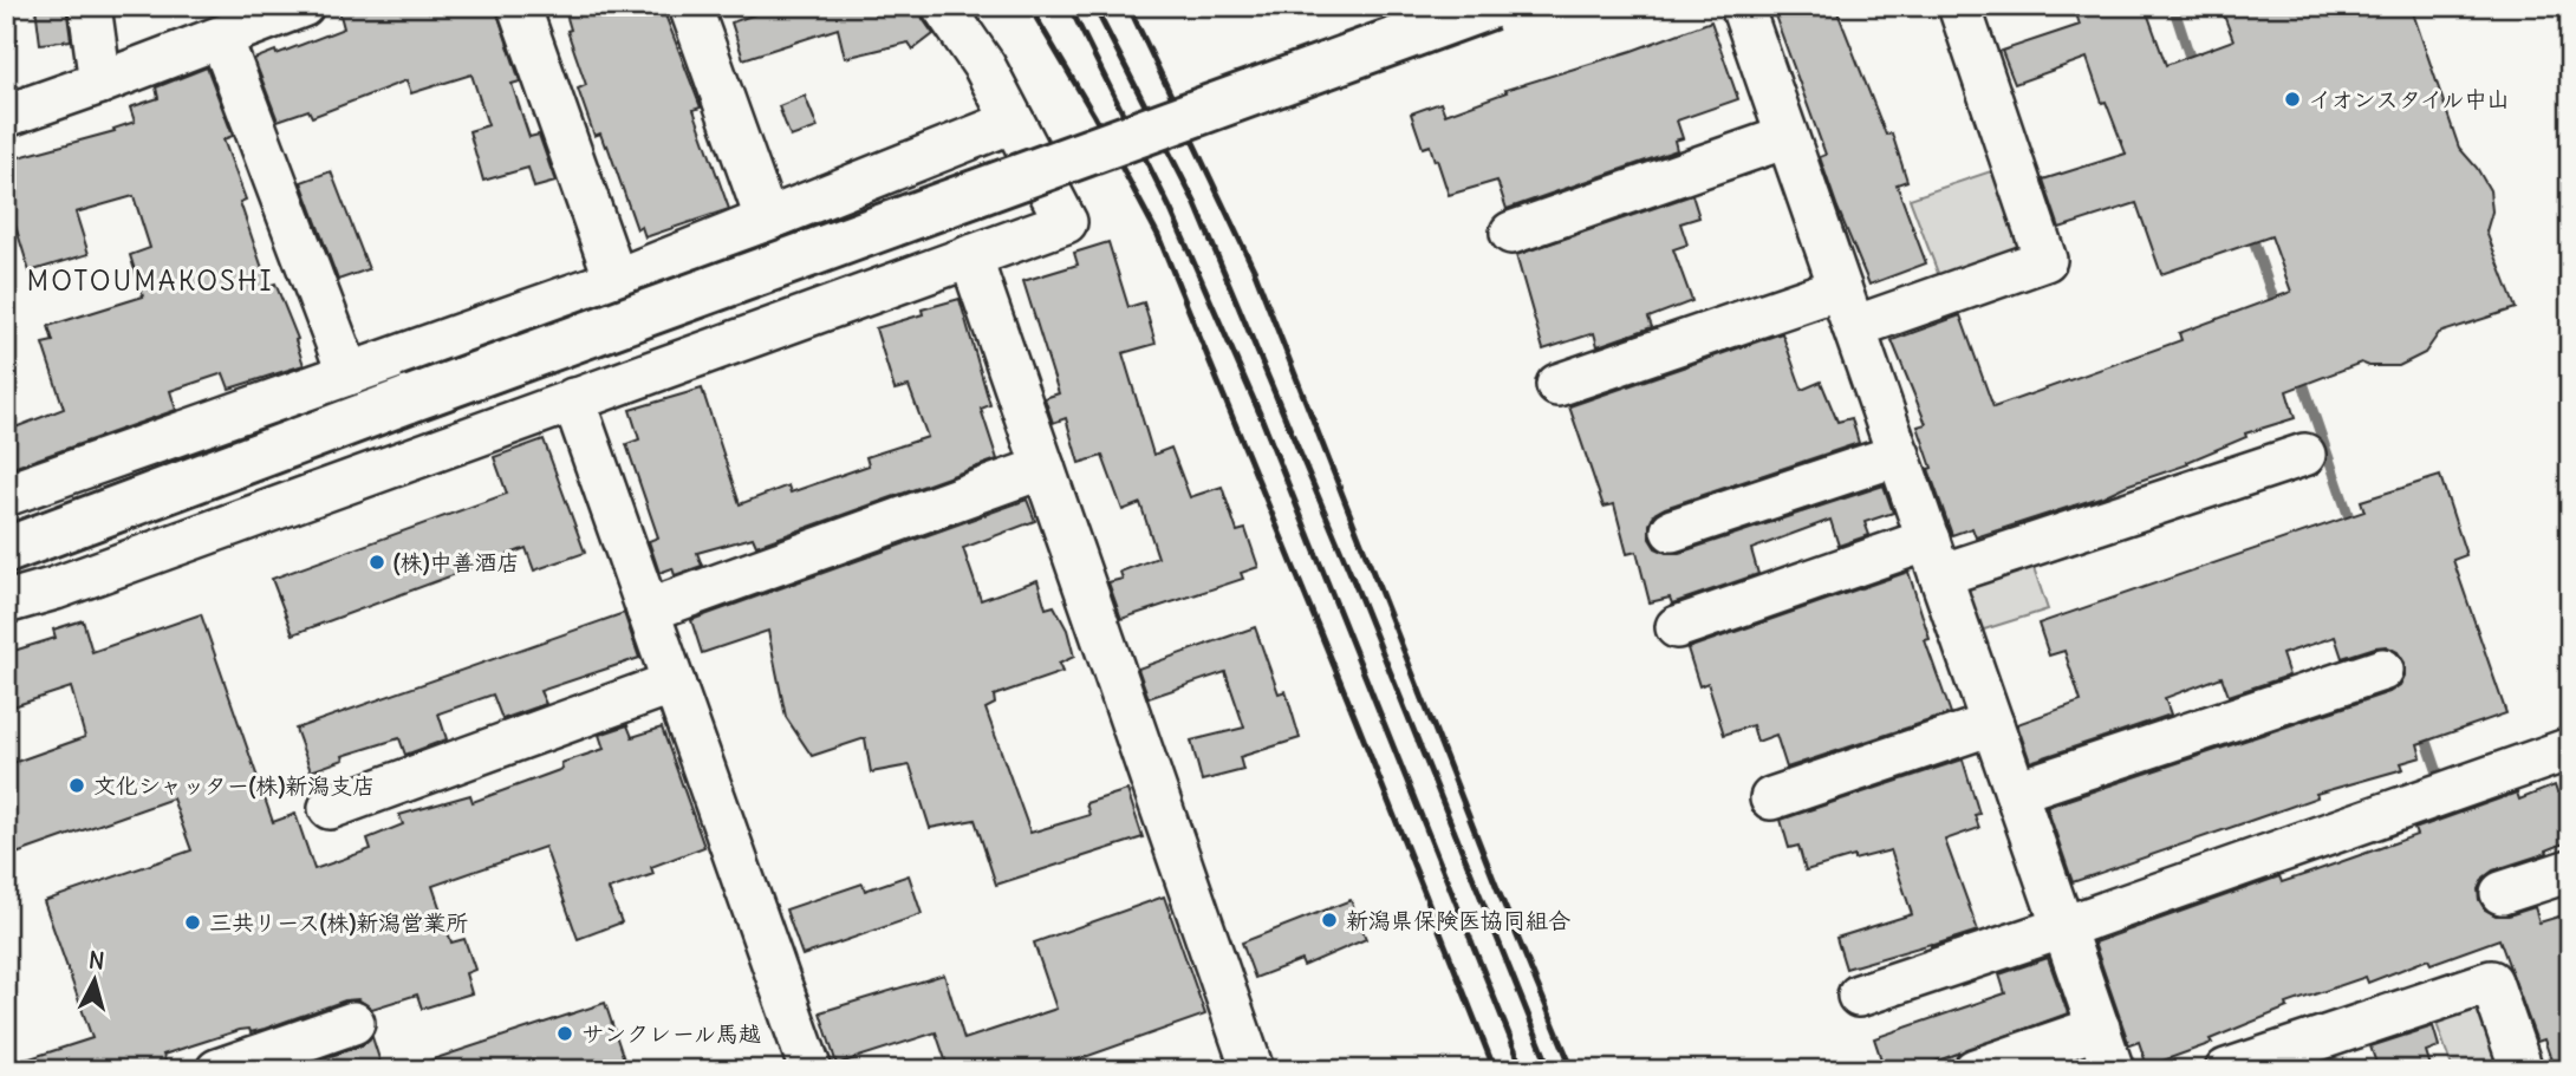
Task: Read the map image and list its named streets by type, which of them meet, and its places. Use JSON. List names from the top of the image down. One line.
{"districts":["MOTOUMAKOSHI"],"places":["イオンスタイル中山","(株)中善酒店","文化シャッター(株)新潟支店","新潟県保険医協同組合","三共リース(株)新潟営業所","サンクレール馬越"],"north":"top"}
